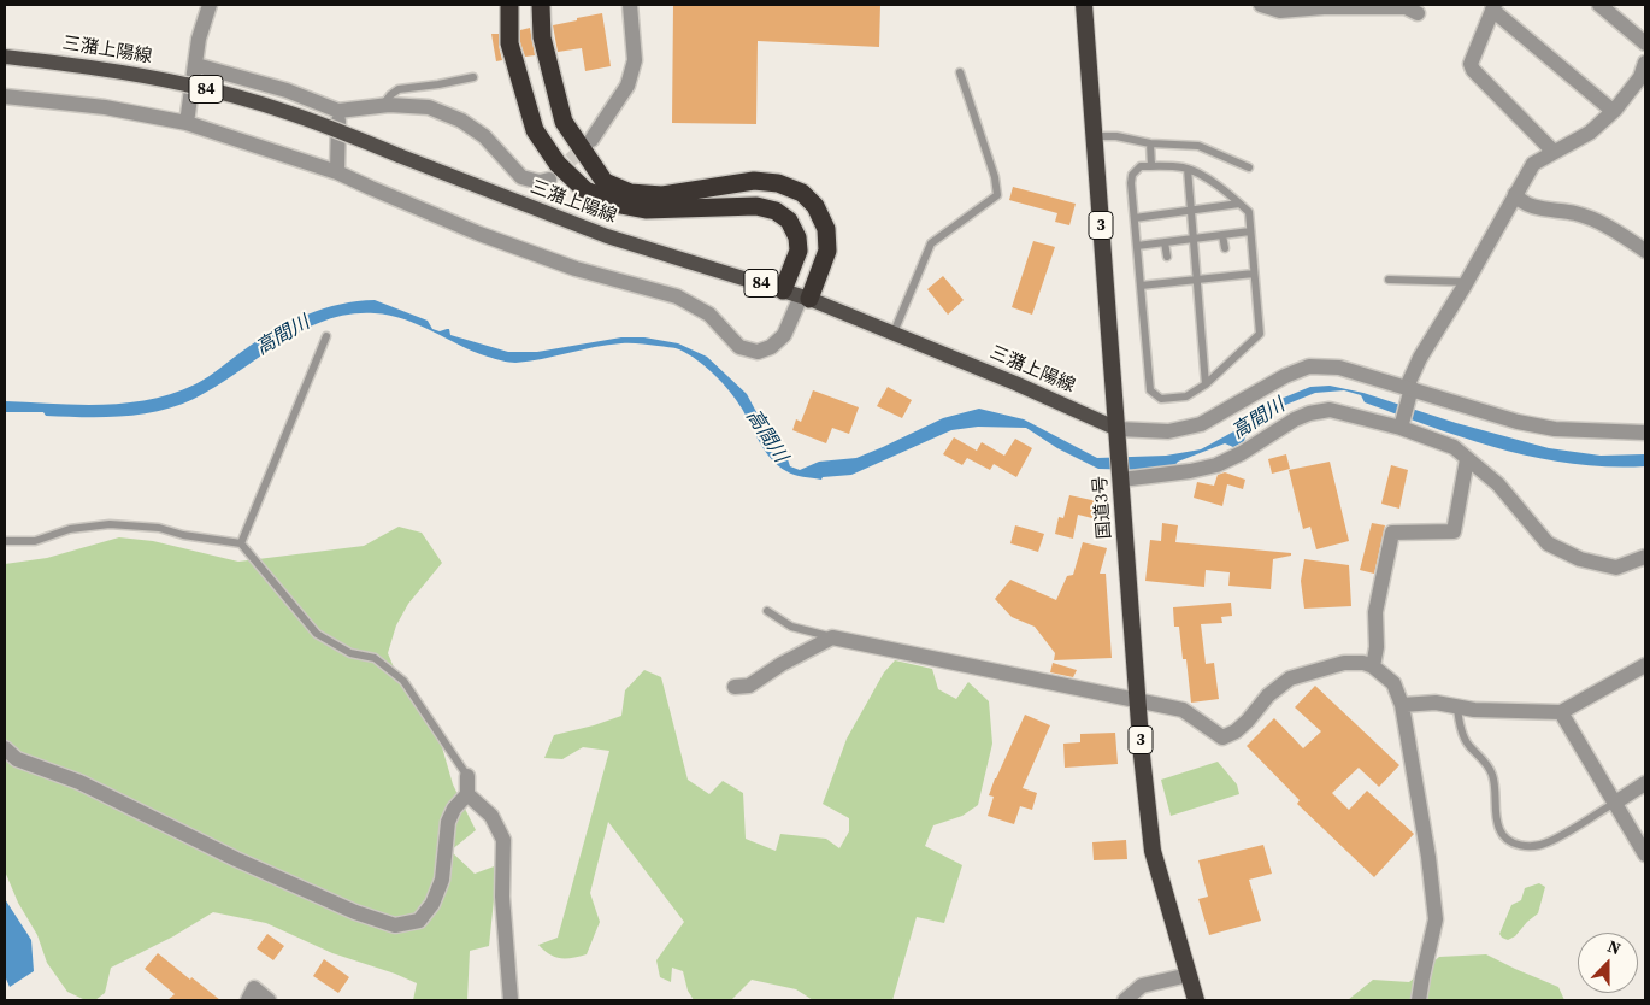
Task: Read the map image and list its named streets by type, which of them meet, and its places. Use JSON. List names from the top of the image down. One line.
{"streets":{"highway":["3","国道3号"],"main road":["三潴上陽線","84"]},"crossings":[["三潴上陽線","国道3号"]],"water":["高間川"],"north":"top"}
